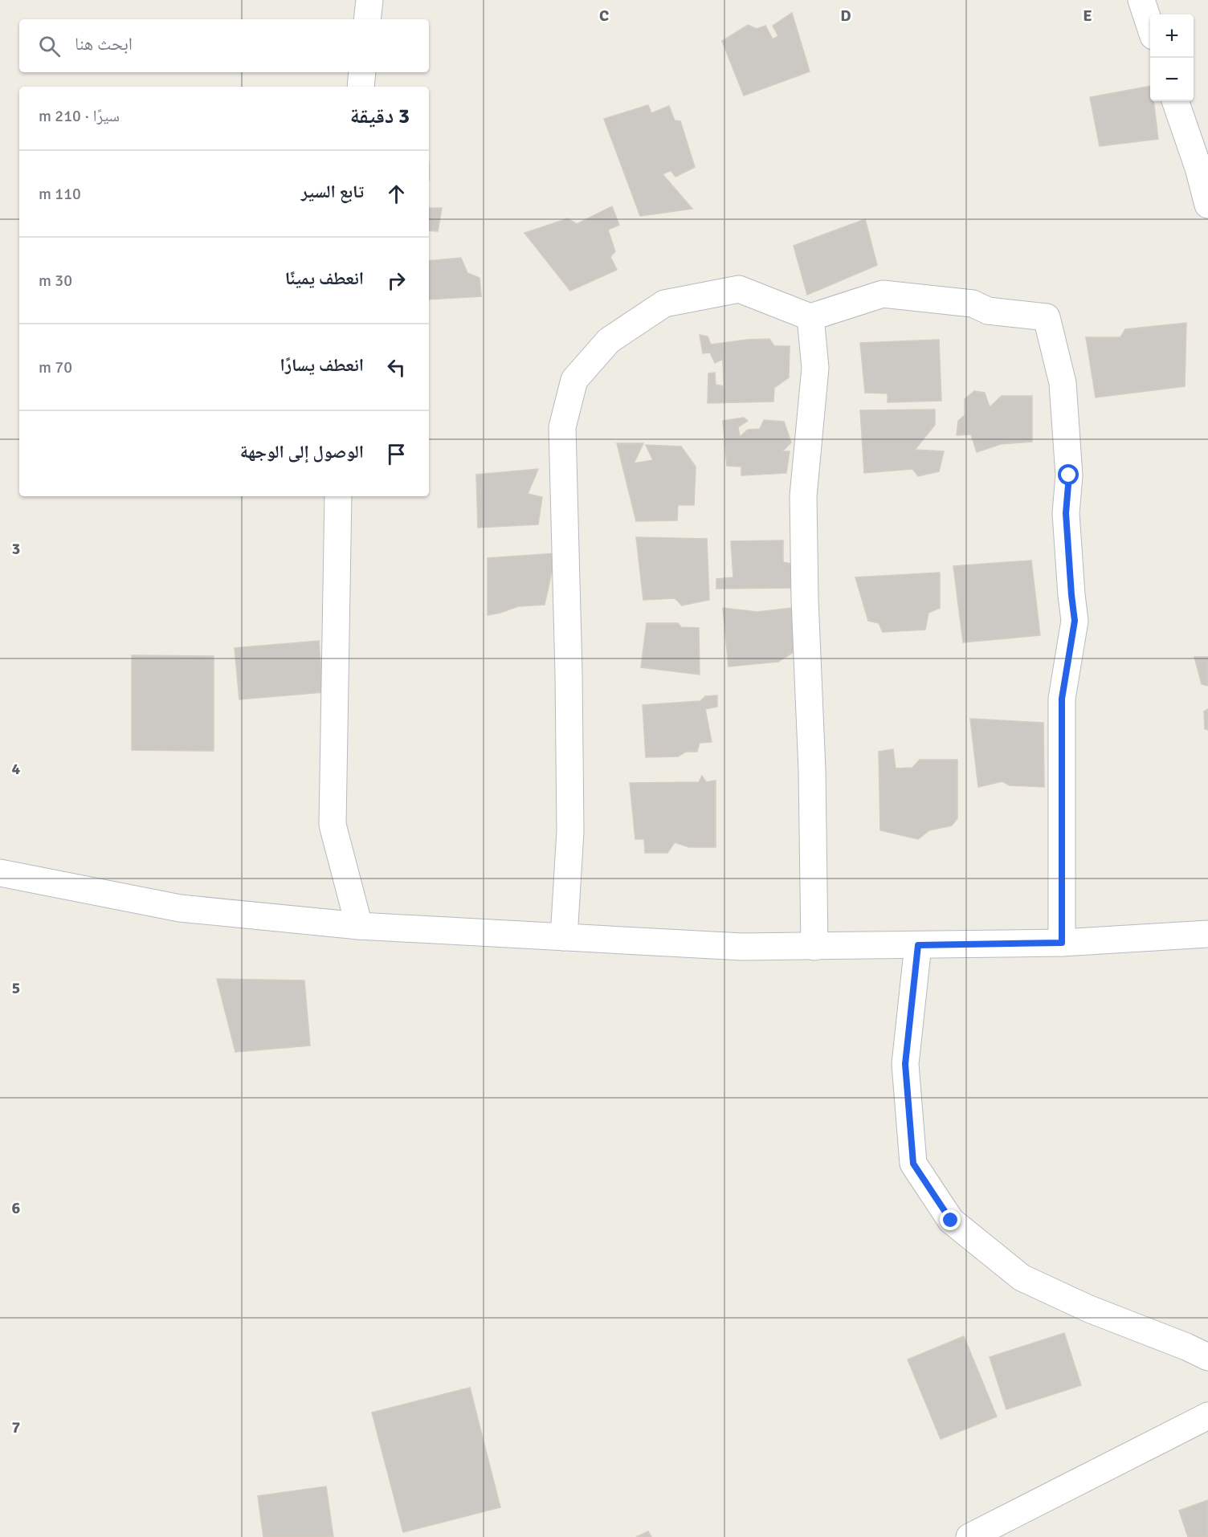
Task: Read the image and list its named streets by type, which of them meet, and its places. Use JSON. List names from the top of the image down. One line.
{"page":{"map_buttons":["+","−"],"search":"ابحث هنا","heading":["3 دقيقة","سيرًا · 210 m"],"list":[["تابع السير","110 m"],["انعطف يمينًا","30 m"],["انعطف يسارًا","70 m"],"الوصول إلى الوجهة"]},"grid":{"columns":["C","D","E"],"rows":["3","4","5","6","7"]}}
